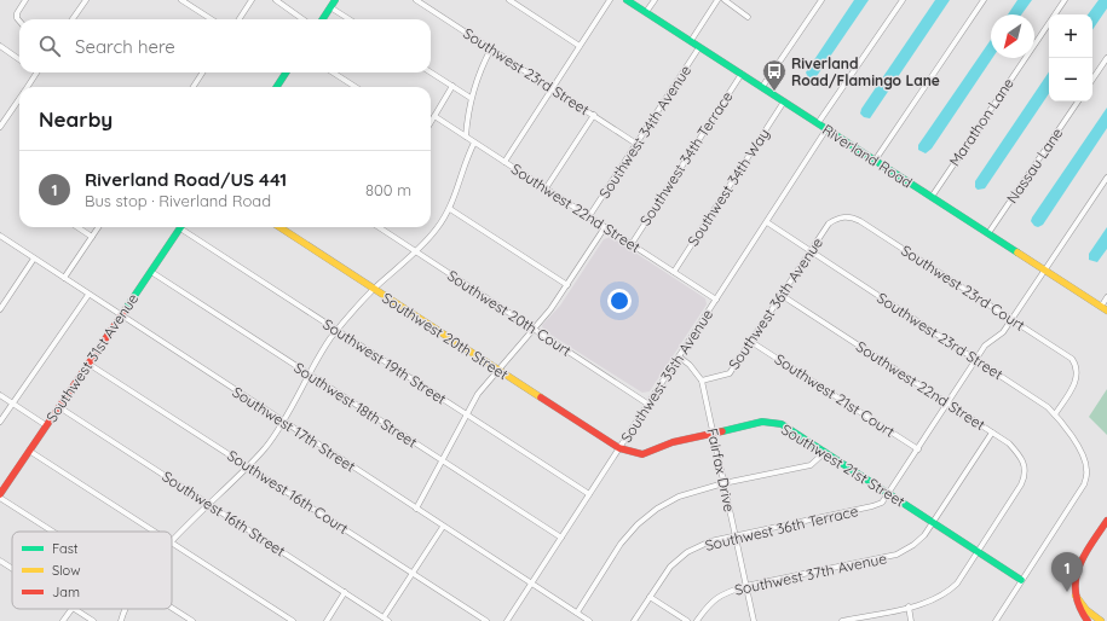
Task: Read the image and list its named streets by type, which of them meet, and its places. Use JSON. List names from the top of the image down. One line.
{"streets":{"street":["Southwest 23rd Street","Marathon Lane","Southwest 34th Avenue","Riverland Road","Southwest 34th Terrace","Nassau Lane","Southwest 34th Way","Southwest 22nd Street","Southwest 23rd Court","Southwest 36th Avenue","Southwest 20th Court","Southwest 20th Street","Southwest 31st Avenue","Southwest 19th Street","Southwest 35th Avenue","Southwest 21st Court","Southwest 18th Street","Southwest 17th Street","Southwest 21st Street","Fairfax Drive","Southwest 16th Court","Southwest 16th Street","Southwest 36th Terrace","Southwest 37th Avenue"]},"crossings":[["Southwest 23rd Street","Southwest 34th Avenue"],["Southwest 23rd Street","Southwest 23rd Court"],["Southwest 23rd Street","Southwest 36th Avenue"],["Southwest 23rd Street","Southwest 35th Avenue"],["Southwest 23rd Street","Southwest 21st Street"],["Southwest 23rd Street","Southwest 36th Terrace"],["Marathon Lane","Riverland Road"],["Southwest 34th Avenue","Riverland Road"],["Southwest 34th Avenue","Southwest 22nd Street"],["Riverland Road","Southwest 34th Terrace"],["Riverland Road","Nassau Lane"],["Riverland Road","Southwest 34th Way"],["Riverland Road","Southwest 35th Avenue"],["Riverland Road","Southwest 36th Terrace"],["Southwest 34th Terrace","Southwest 22nd Street"],["Southwest 34th Way","Southwest 22nd Street"],["Southwest 22nd Street","Southwest 36th Avenue"],["Southwest 22nd Street","Southwest 35th Avenue"],["Southwest 22nd Street","Southwest 21st Street"],["Southwest 22nd Street","Southwest 36th Terrace"],["Southwest 22nd Street","Southwest 37th Avenue"],["Southwest 23rd Court","Southwest 36th Avenue"],["Southwest 23rd Court","Southwest 36th Terrace"],["Southwest 36th Avenue","Southwest 21st Court"],["Southwest 36th Avenue","Fairfax Drive"],["Southwest 20th Court","Southwest 35th Avenue"],["Southwest 20th Street","Southwest 35th Avenue"],["Southwest 20th Street","Southwest 21st Street"],["Southwest 31st Avenue","Southwest 18th Street"],["Southwest 31st Avenue","Southwest 17th Street"],["Southwest 31st Avenue","Southwest 16th Court"],["Southwest 31st Avenue","Southwest 16th Street"],["Southwest 19th Street","Southwest 35th Avenue"],["Southwest 35th Avenue","Southwest 18th Street"],["Southwest 35th Avenue","Southwest 17th Street"],["Southwest 35th Avenue","Southwest 21st Street"],["Southwest 35th Avenue","Fairfax Drive"],["Southwest 21st Court","Southwest 36th Terrace"],["Southwest 21st Street","Fairfax Drive"],["Southwest 21st Street","Southwest 36th Terrace"],["Southwest 21st Street","Southwest 37th Avenue"],["Fairfax Drive","Southwest 36th Terrace"],["Fairfax Drive","Southwest 37th Avenue"]],"places":{"bus stop":["Riverland Road/Flamingo Lane"]},"legend":["Fast","Slow","Jam"],"north":"bottom left","page":{"map_buttons":["+","−"],"search":"Search here","heading":"Nearby","list":[{"mark":"1","name":"Riverland Road/US 441","note":"Bus stop · Riverland Road","value":"800 m"}],"pins":"1"}}
